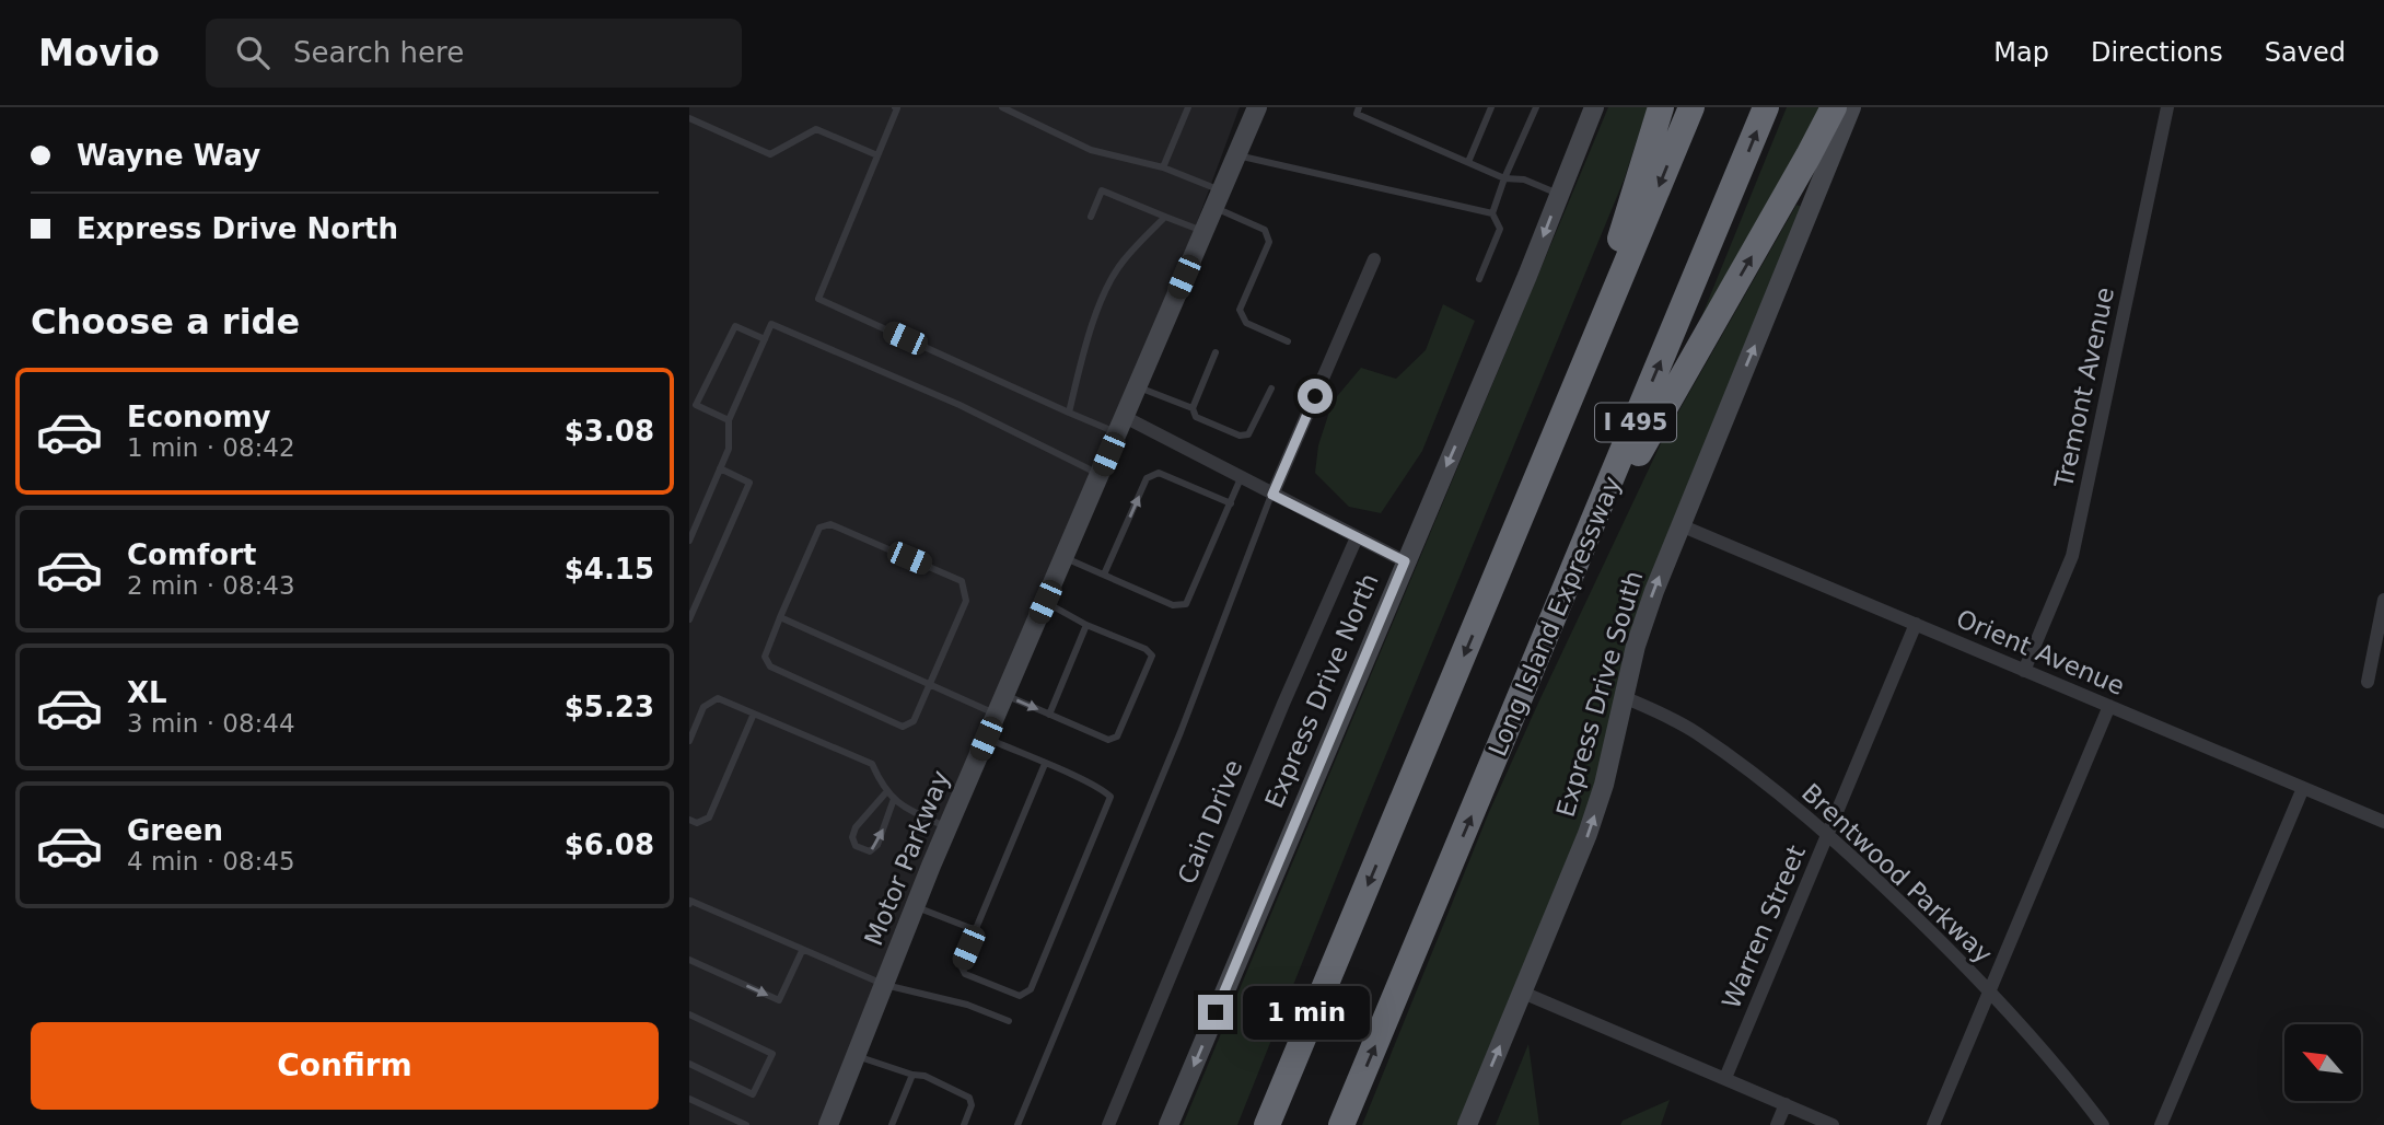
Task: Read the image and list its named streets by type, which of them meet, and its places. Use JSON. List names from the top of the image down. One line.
{"streets":{"highway":["I 495","Long Island Expressway"],"main road":["Express Drive North","Express Drive South","Motor Parkway"],"street":["Tremont Avenue","Orient Avenue","Cain Drive","Brentwood Parkway","Warren Street"]},"crossings":[["Tremont Avenue","Orient Avenue"],["Orient Avenue","Express Drive South"],["Orient Avenue","Warren Street"],["Express Drive South","Brentwood Parkway"],["Brentwood Parkway","Warren Street"]],"one_way":["Express Drive North","Express Drive South"],"north":"top left","page":{"header":"Movio","search":"Search here","nav":["Map","Directions","Saved"],"banner":["Wayne Way","Express Drive North"],"heading":"Choose a ride","list":[{"name":"Economy","note":"1 min · 08:42","value":"$3.08"},{"name":"Comfort","note":"2 min · 08:43","value":"$4.15"},{"name":"XL","note":"3 min · 08:44","value":"$5.23"},{"name":"Green","note":"4 min · 08:45","value":"$6.08"}],"bubble":"1 min","buttons":"Confirm"}}
